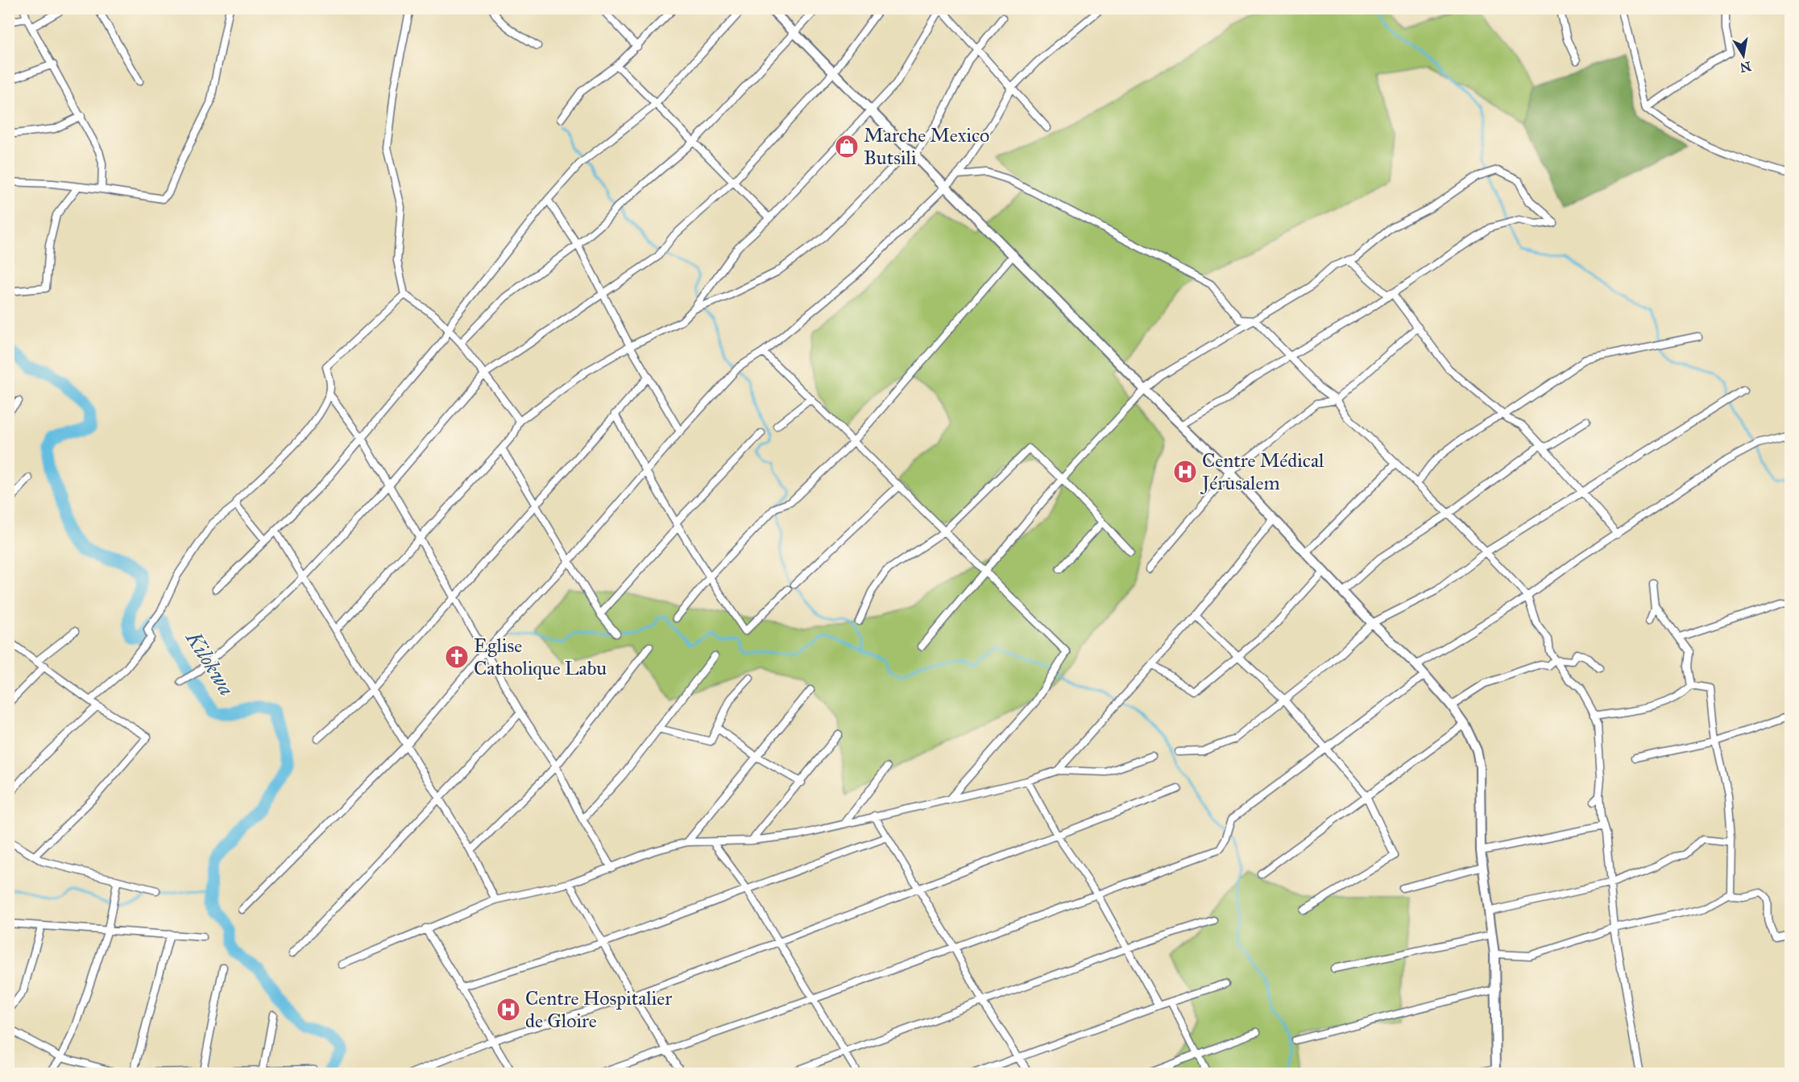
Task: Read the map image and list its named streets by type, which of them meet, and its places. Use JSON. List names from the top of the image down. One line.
{"water":["Kilokwa"],"places":{"shop":["Marche Mexico Butsili"],"hospital":["Centre Médical Jérusalem","Centre Hospitalier de Gloire"],"church":["Eglise Catholique Labu"]},"north":"bottom"}
